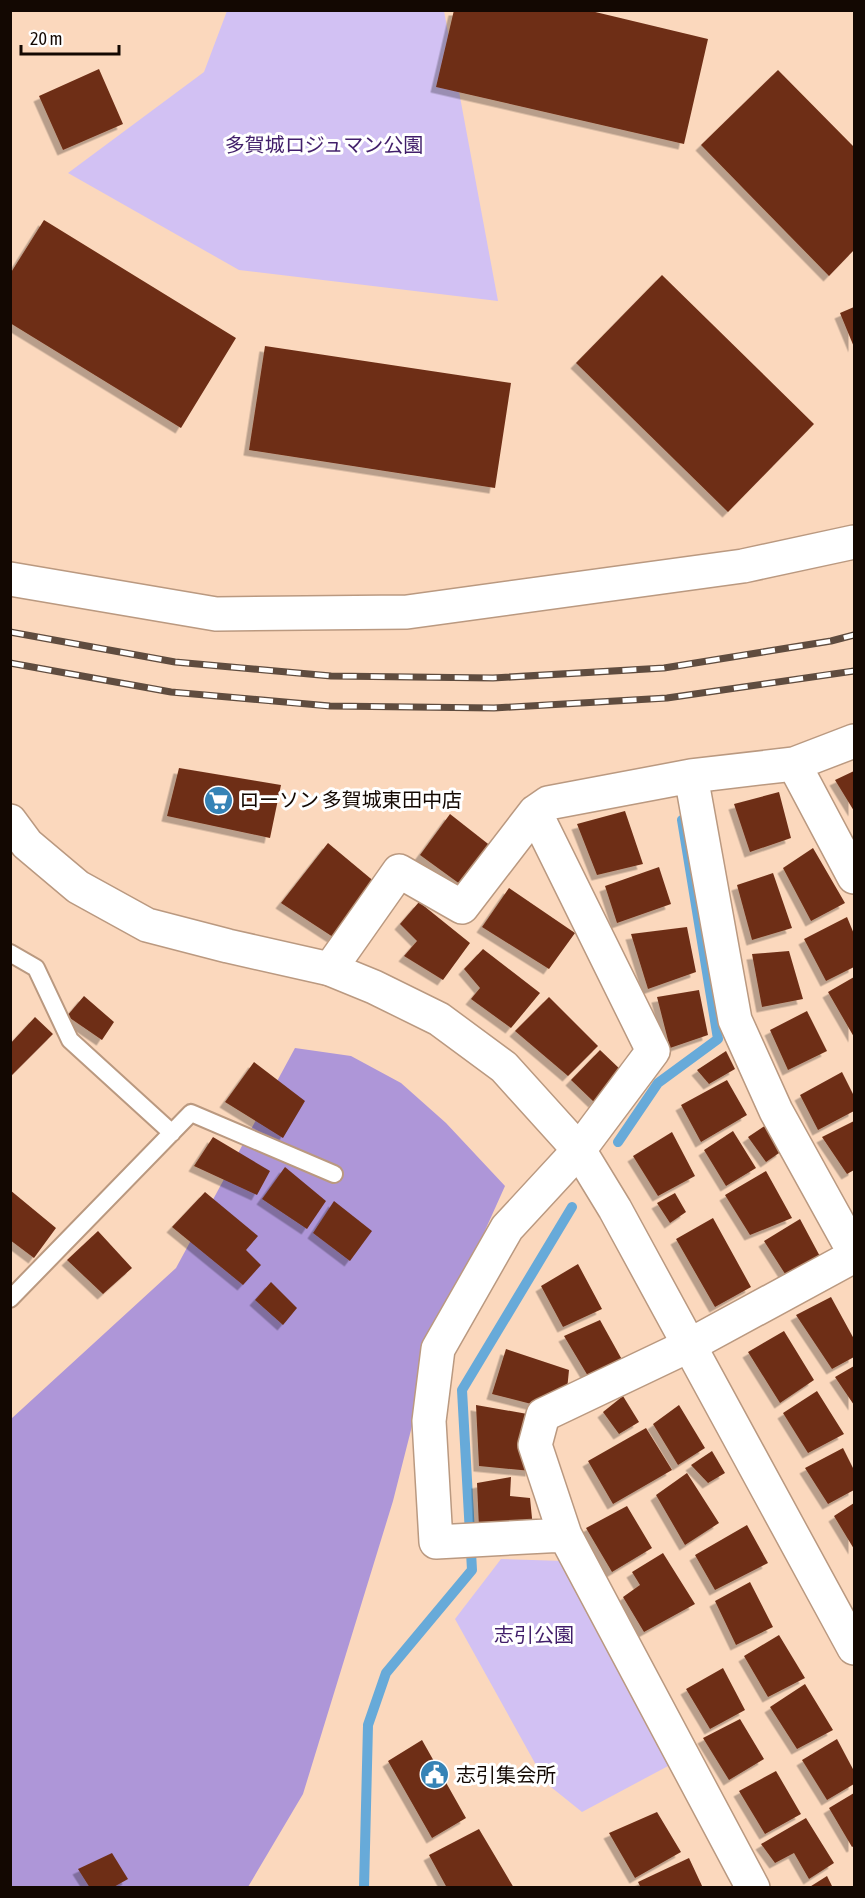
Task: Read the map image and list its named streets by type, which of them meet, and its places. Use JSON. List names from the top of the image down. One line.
{"parks":["多賀城ロジュマン公園","志引公園"],"places":{"supermarket":["ローソン 多賀城東田中店"],"public building":["志引集会所"]},"scale_bar":"20 m"}
